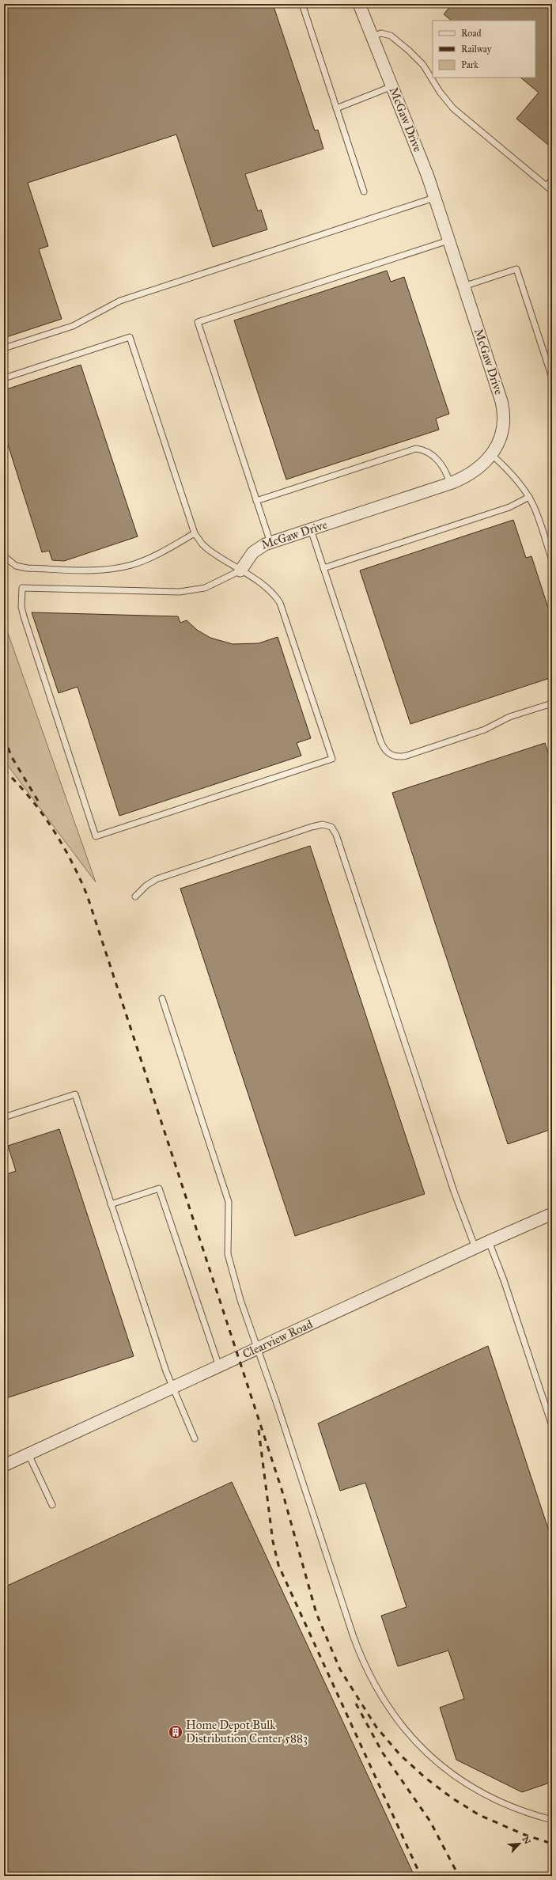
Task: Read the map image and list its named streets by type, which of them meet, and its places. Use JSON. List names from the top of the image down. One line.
{"streets":{"street":["McGaw Drive","Clearview Road"]},"places":{"building":["Home Depot Bulk Distribution Center 5883"]},"legend":["Road","Railway","Park"],"north":"top right"}
